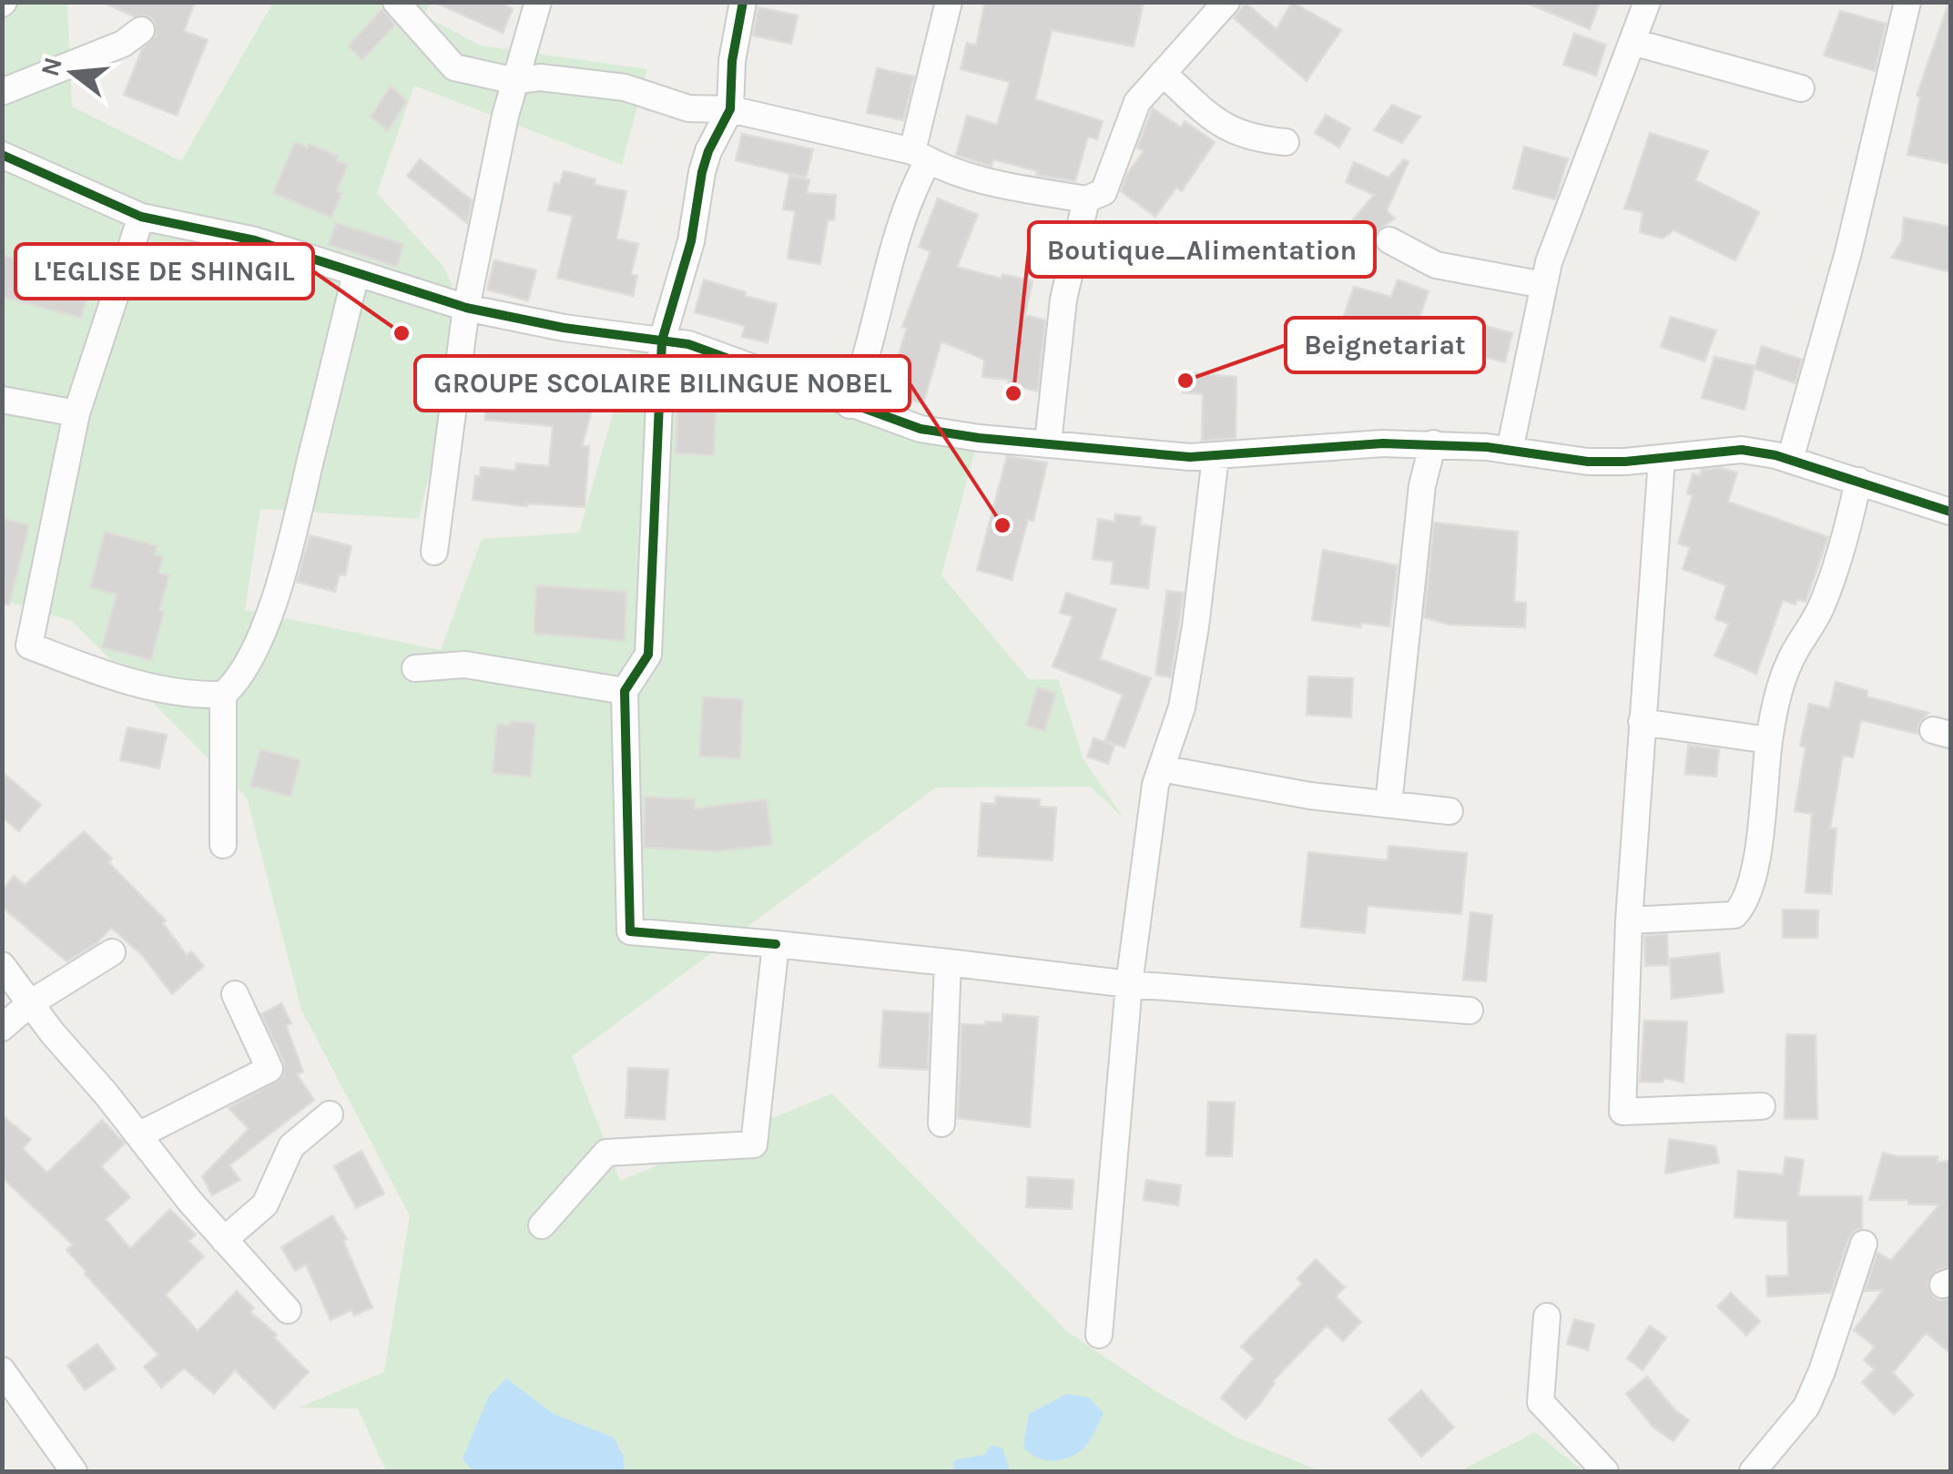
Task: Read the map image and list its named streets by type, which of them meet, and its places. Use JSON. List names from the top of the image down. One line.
{"places":["L'EGLISE DE SHINGIL","Beignetariat","Boutique_Alimentation","GROUPE SCOLAIRE BILINGUE NOBEL"],"north":"left"}
